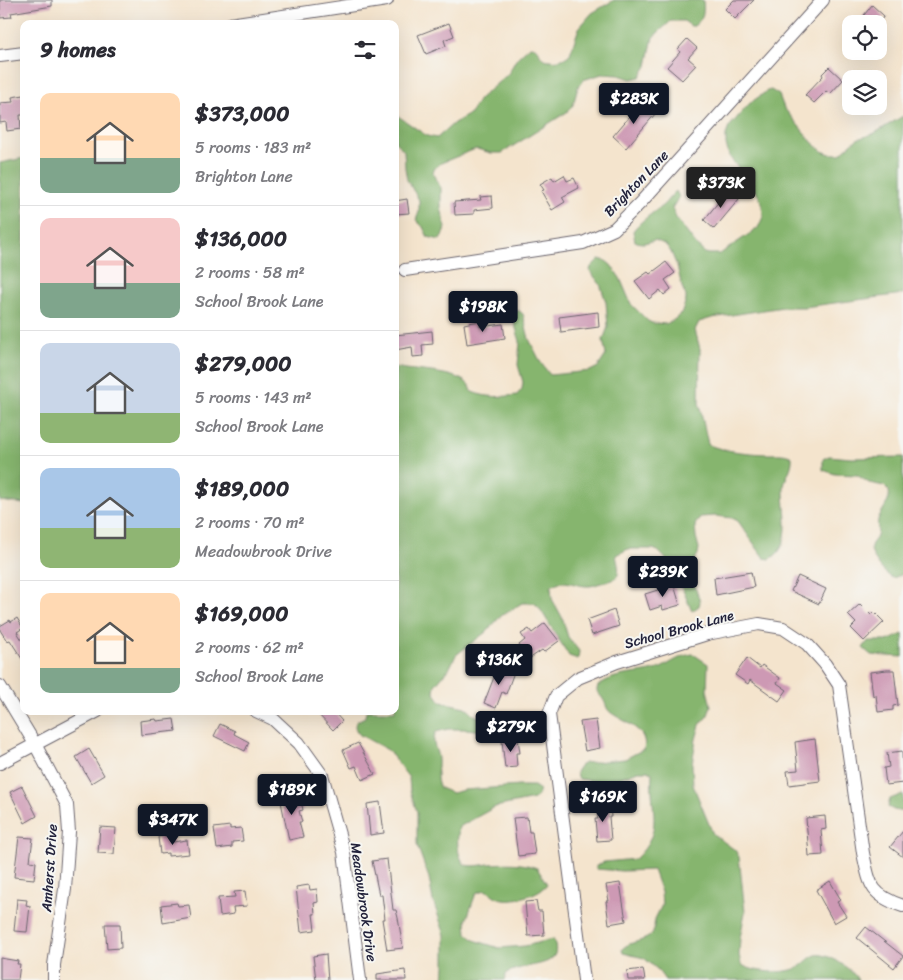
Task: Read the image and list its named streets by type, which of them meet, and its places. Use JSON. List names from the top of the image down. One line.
{"streets":{"street":["Brighton Lane","School Brook Lane","Amherst Drive","Meadowbrook Drive"]},"page":{"heading":"9 homes","list":[{"name":"$373,000","note":"5 rooms · 183 m² · Brighton Lane"},{"name":"$136,000","note":"2 rooms · 58 m² · School Brook Lane"},{"name":"$279,000","note":"5 rooms · 143 m² · School Brook Lane"},{"name":"$189,000","note":"2 rooms · 70 m² · Meadowbrook Drive"},{"name":"$169,000","note":"2 rooms · 62 m² · School Brook Lane"}],"price":["$283K","$373K","$198K","$239K","$136K","$279K","$189K","$169K","$347K"]}}
